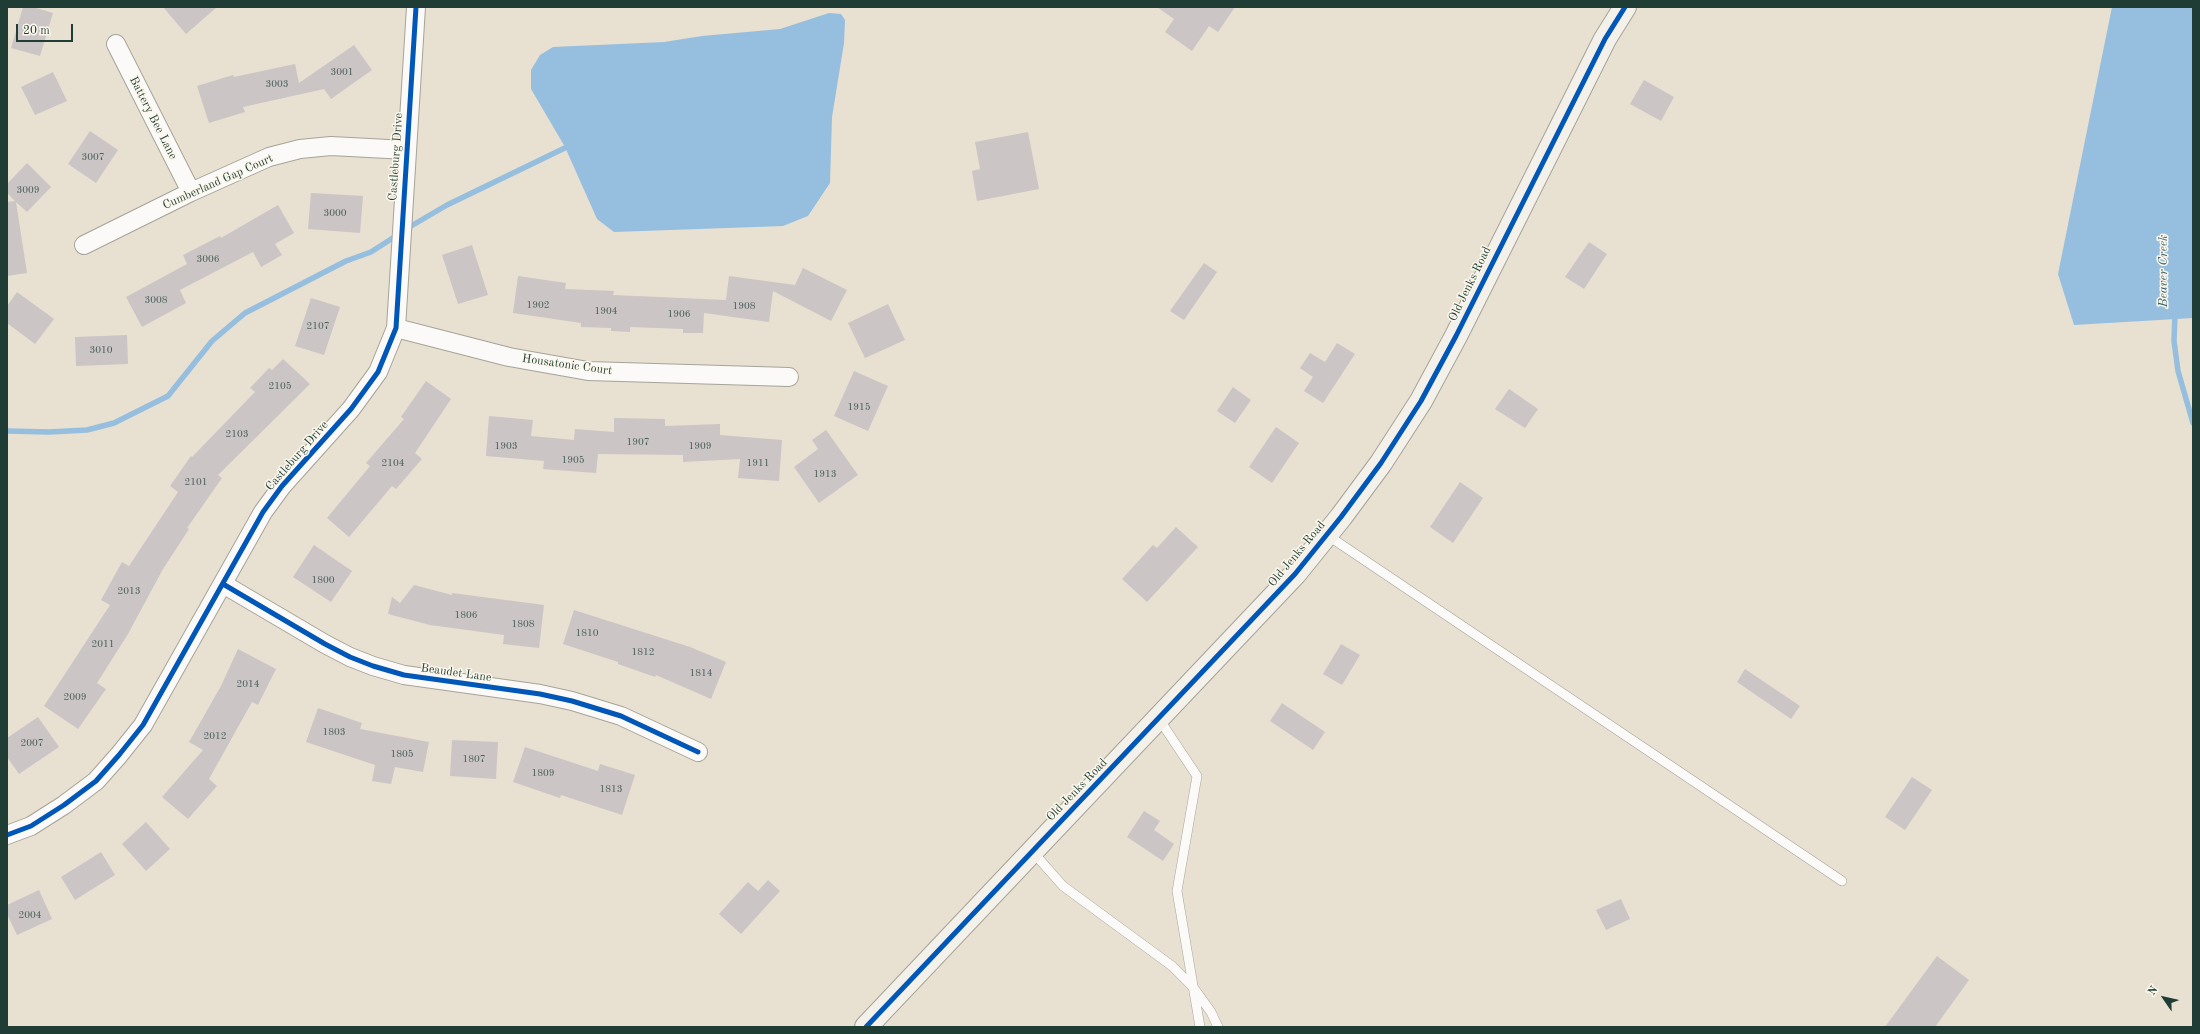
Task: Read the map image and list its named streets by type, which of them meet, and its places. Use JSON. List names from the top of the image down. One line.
{"streets":{"street":["Battery Bee Lane","Castleburg Drive","Cumberland Gap Court","Old Jenks Road","Housatonic Court","Beaudet Lane"]},"crossings":[["Battery Bee Lane","Cumberland Gap Court"],["Castleburg Drive","Cumberland Gap Court"],["Castleburg Drive","Housatonic Court"],["Castleburg Drive","Beaudet Lane"]],"water":["Beaver Creek"],"house_numbers":["3001","3003","3007","3009","3000","3006","3008","1902","1908","1904","1906","2107","3010","2105","1915","2103","1907","1903","1909","1905","2104","1911","1913","2101","1800","2013","1806","1808","1810","2011","1812","1814","2014","2009","1803","2012","2007","1805","1807","1809","1813","2004"],"scale_bar":"20 m","north":"top left"}
